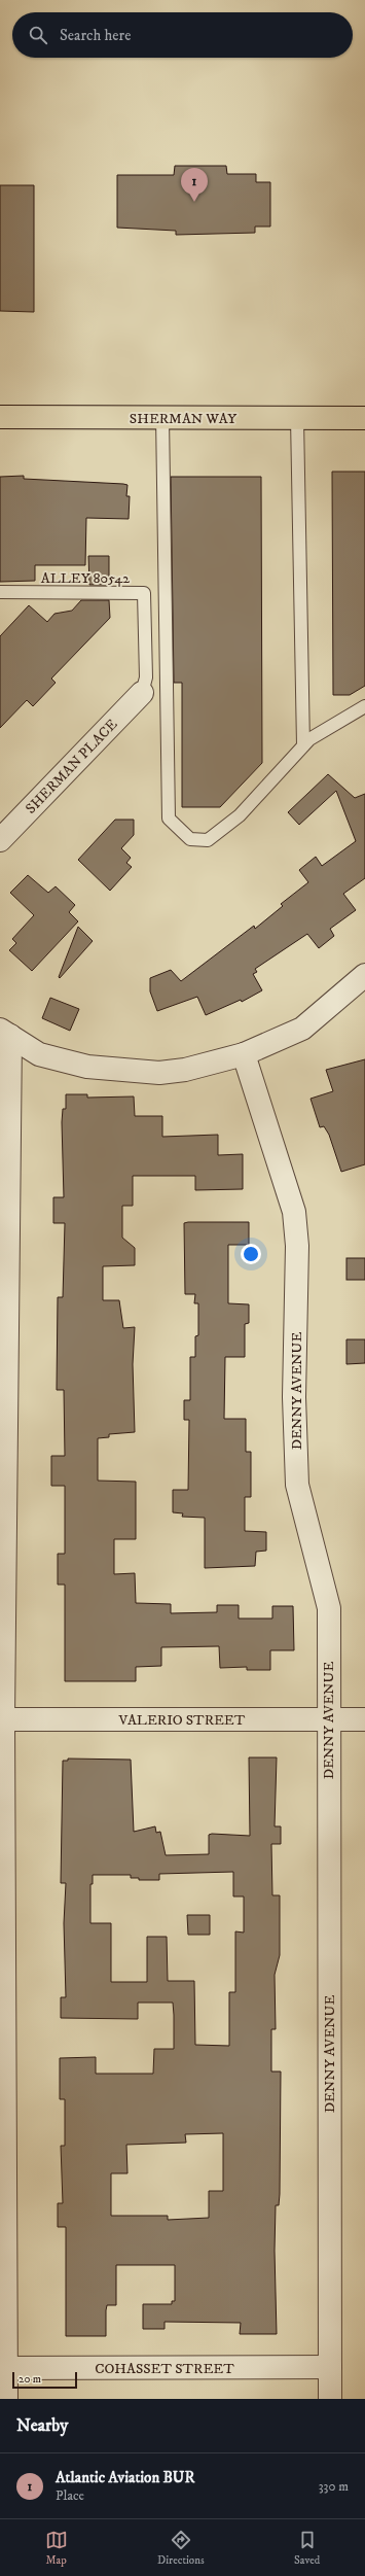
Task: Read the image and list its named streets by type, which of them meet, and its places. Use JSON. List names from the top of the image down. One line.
{"streets":{"main road":["SHERMAN WAY"],"street":["SHERMAN PLACE","DENNY AVENUE","VALERIO STREET","COHASSET STREET"],"lane":["ALLEY 80542"]},"crossings":[["ALLEY 80542","SHERMAN PLACE"],["DENNY AVENUE","VALERIO STREET"],["DENNY AVENUE","COHASSET STREET"]],"scale_bar":"20 m","page":{"search":"Search here","pins":"1","scale":"20 m","heading":"Nearby","list":[{"mark":"1","name":"Atlantic Aviation BUR","note":"Place","value":"330 m"}],"nav":["Map","Directions","Saved"]}}
